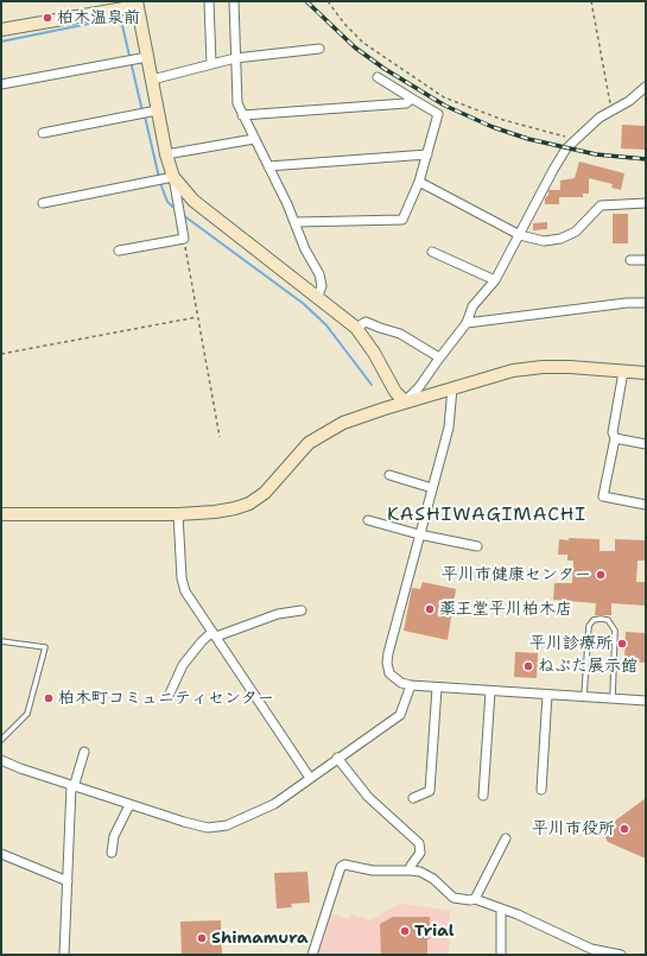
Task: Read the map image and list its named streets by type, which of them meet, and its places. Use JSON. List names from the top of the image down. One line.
{"districts":["KASHIWAGIMACHI"],"places":["柏木温泉前","平川市健康センター","薬王堂平川柏木店","平川診療所","ねぷた展示館","柏木町コミュニティセンター","平川市役所","Trial","Shimamura"]}
